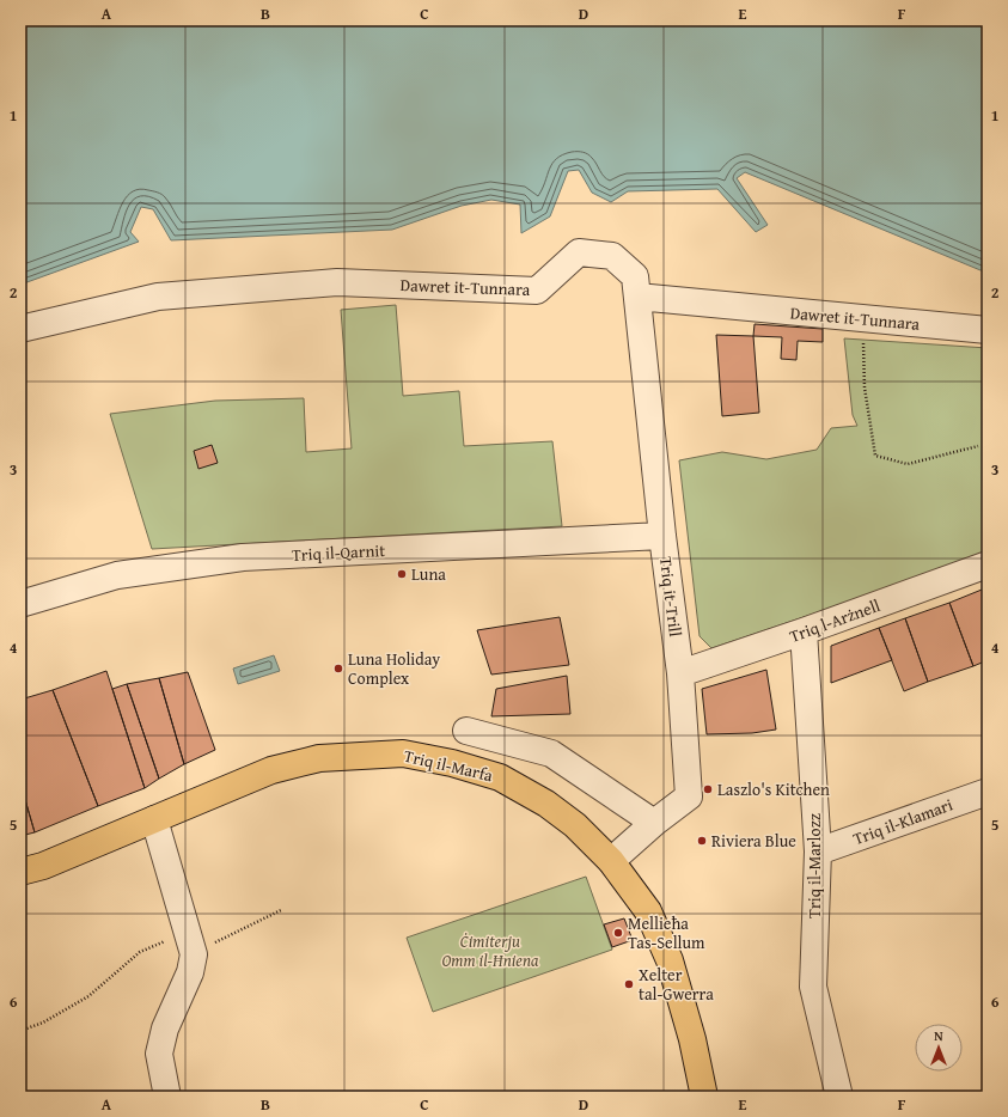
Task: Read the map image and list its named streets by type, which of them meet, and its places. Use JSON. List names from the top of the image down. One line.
{"streets":{"main road":["Triq il-Marfa"],"street":["Dawret it-Tunnara","Triq il-Qarnit","Triq it-Trill","Triq l-Arżnell","Triq il-Klamari","Triq il-Marlozz"]},"crossings":[["Dawret it-Tunnara","Triq it-Trill"],["Triq il-Qarnit","Triq it-Trill"],["Triq it-Trill","Triq l-Arżnell"],["Triq it-Trill","Triq il-Marfa"],["Triq l-Arżnell","Triq il-Marlozz"],["Triq il-Klamari","Triq il-Marlozz"]],"parks":["Ċimiterju Omm il-Ħniena"],"places":["Luna","Luna Holiday Complex","Laszlo's Kitchen","Riviera Blue","Mellieħa Tas-Sellum","Xelter tal-Gwerra"],"north":"top","grid":{"columns":["A","B","C","D","E","F"],"rows":["1","2","3","4","5","6"]}}
